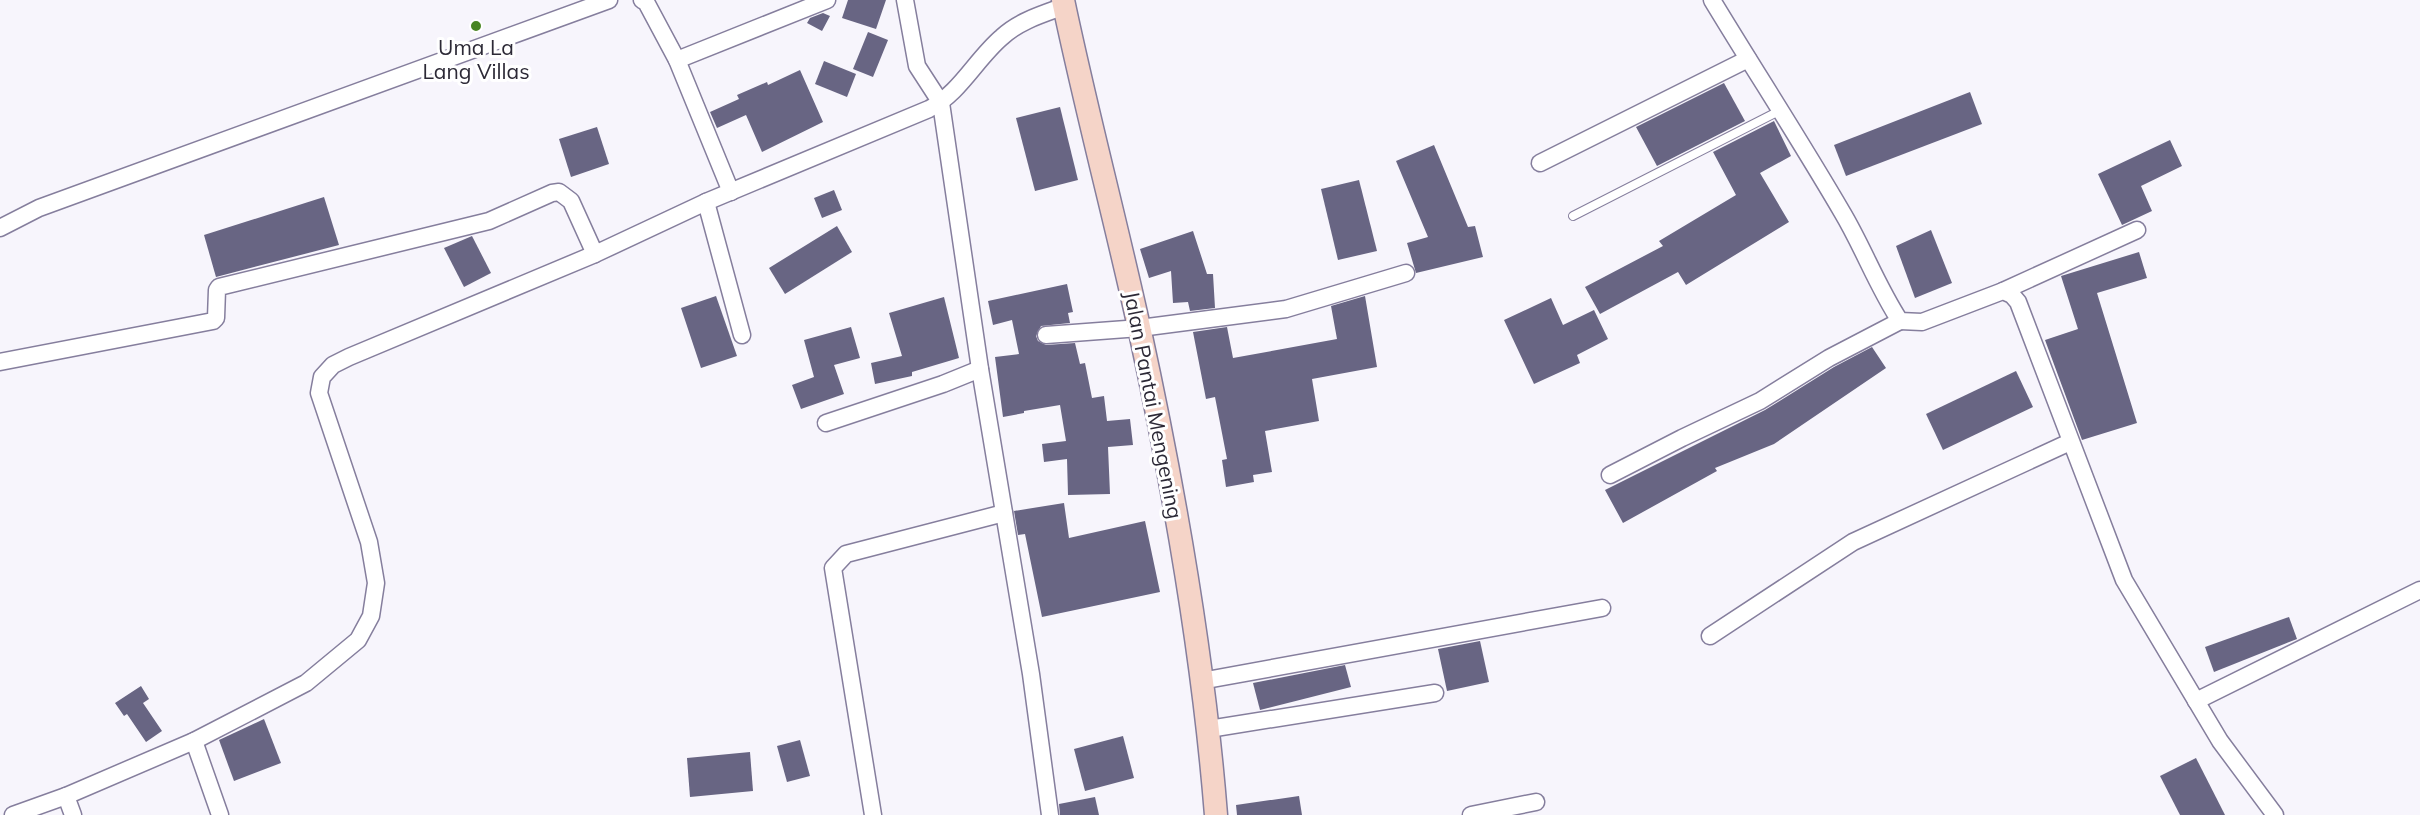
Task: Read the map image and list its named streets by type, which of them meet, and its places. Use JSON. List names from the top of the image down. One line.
{"streets":{"street":["Jalan Pantai Mengening"]},"places":["Uma La Lang Villas"]}
